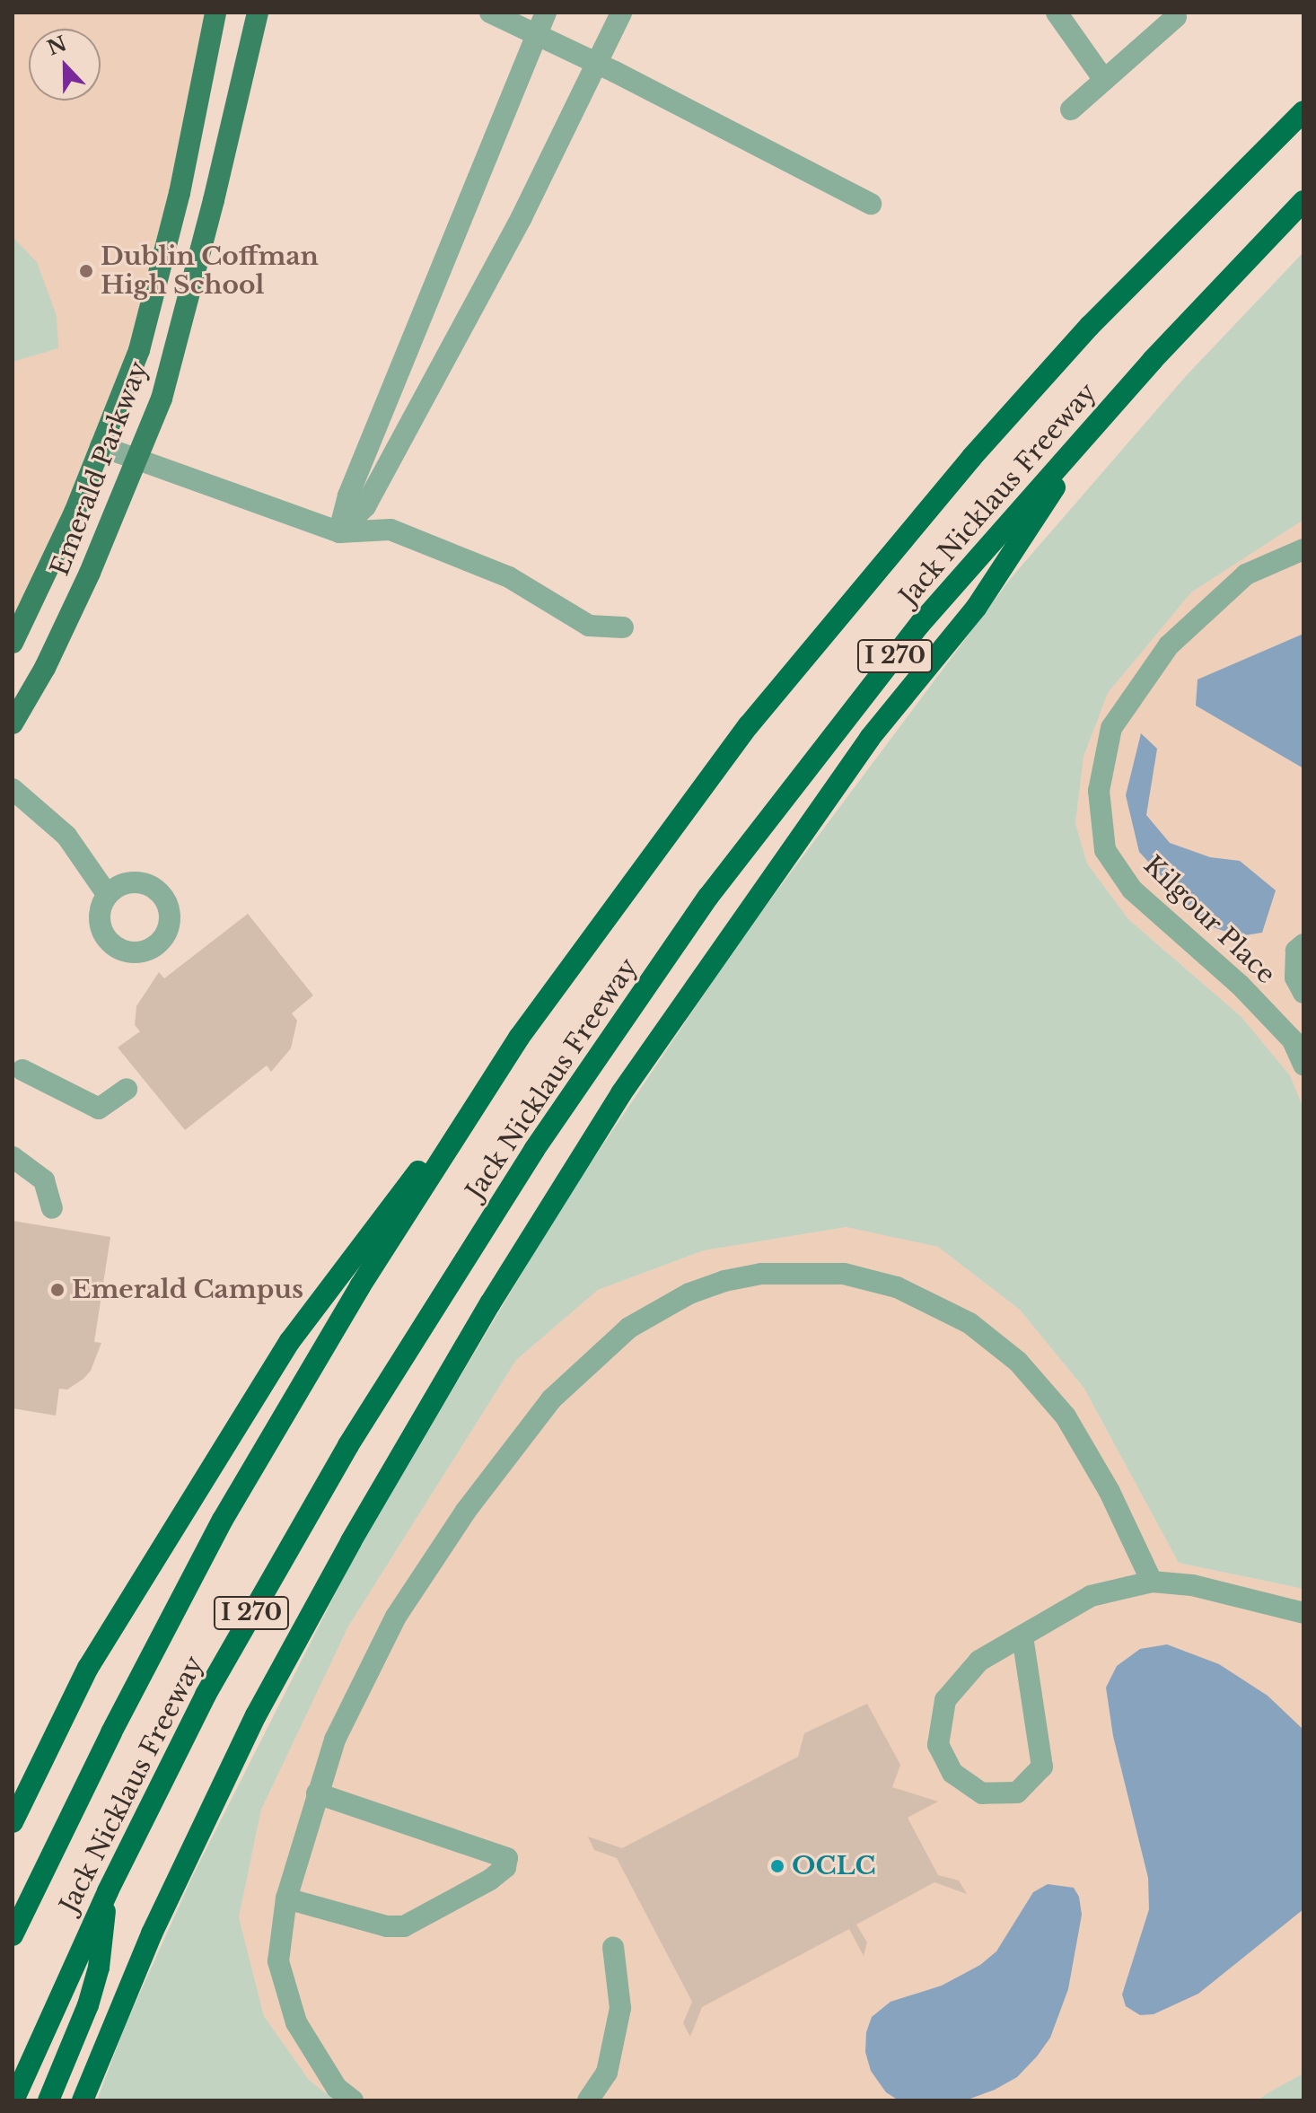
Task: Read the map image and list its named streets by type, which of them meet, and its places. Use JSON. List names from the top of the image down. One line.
{"streets":{"highway":["Jack Nicklaus Freeway","I 270"],"main road":["Emerald Parkway"],"street":["Kilgour Place"]},"places":["Dublin Coffman High School","Emerald Campus","OCLC"],"north":"top"}
